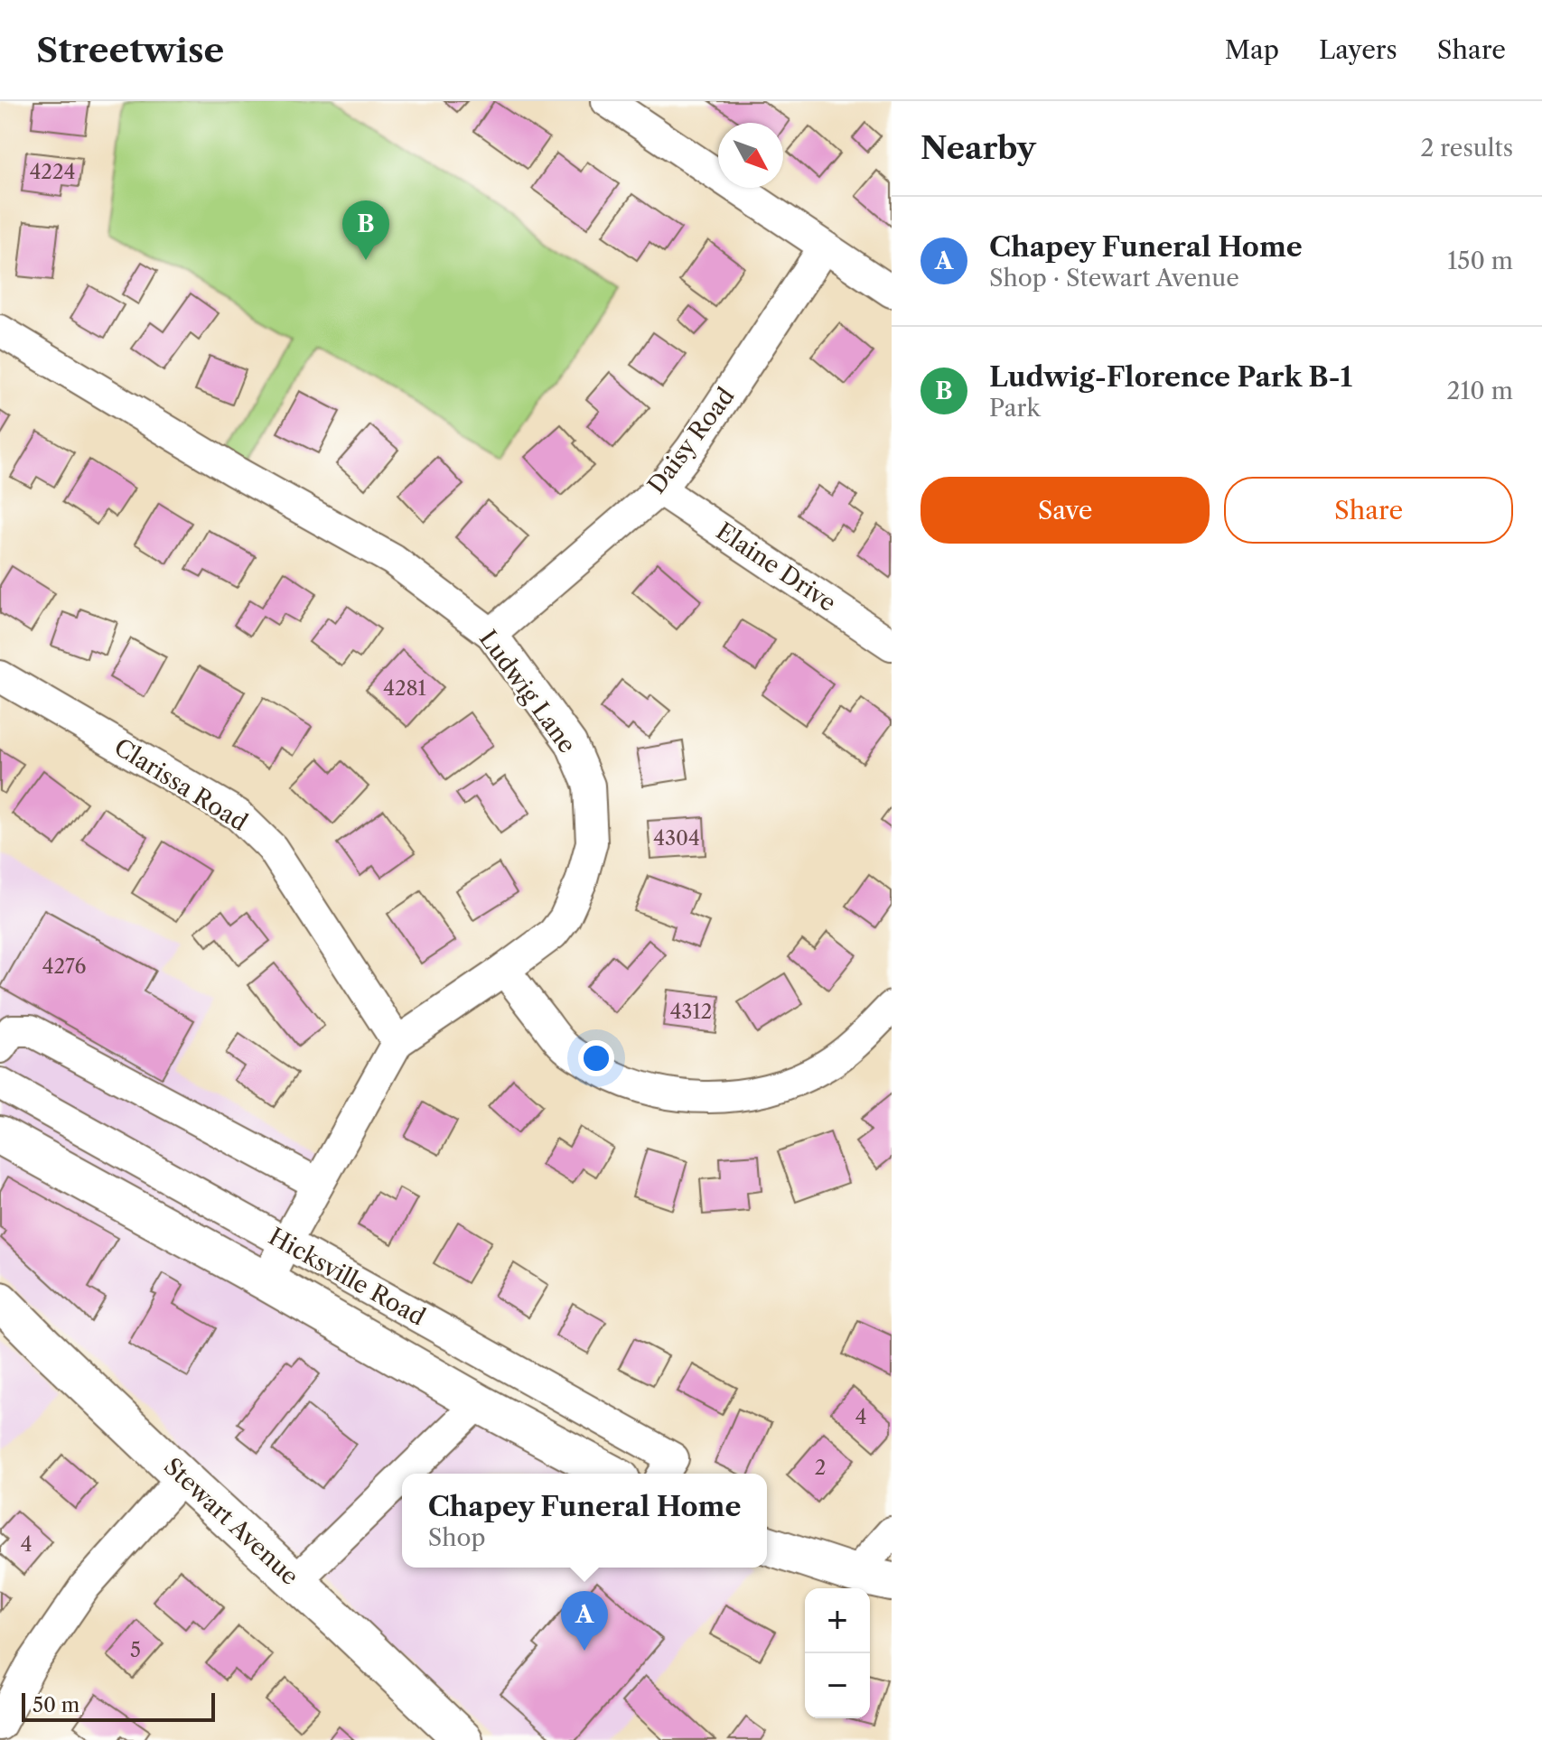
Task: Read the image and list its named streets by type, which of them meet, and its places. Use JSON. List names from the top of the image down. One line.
{"streets":{"main road":["Hicksville Road","Stewart Avenue"],"street":["Daisy Road","Elaine Drive","Ludwig Lane","Clarissa Road"]},"crossings":[["Daisy Road","Elaine Drive"],["Daisy Road","Ludwig Lane"],["Ludwig Lane","Clarissa Road"],["Ludwig Lane","Hicksville Road"]],"house_numbers":["4224","4281","4304","4276","4312","4","2","4","5"],"scale_bar":"50 m","north":"bottom right","page":{"header":"Streetwise","nav":["Map","Layers","Share"],"heading":["Nearby","2 results"],"list":[{"mark":"A","name":"Chapey Funeral Home","note":"Shop · Stewart Avenue","value":"150 m"},{"mark":"B","name":"Ludwig-Florence Park B-1","note":"Park","value":"210 m"}],"pins":["B","A"],"buttons":["Save","Share"],"popup":["Chapey Funeral Home","Shop"],"map_buttons":["+","−"],"scale":"50 m"}}
